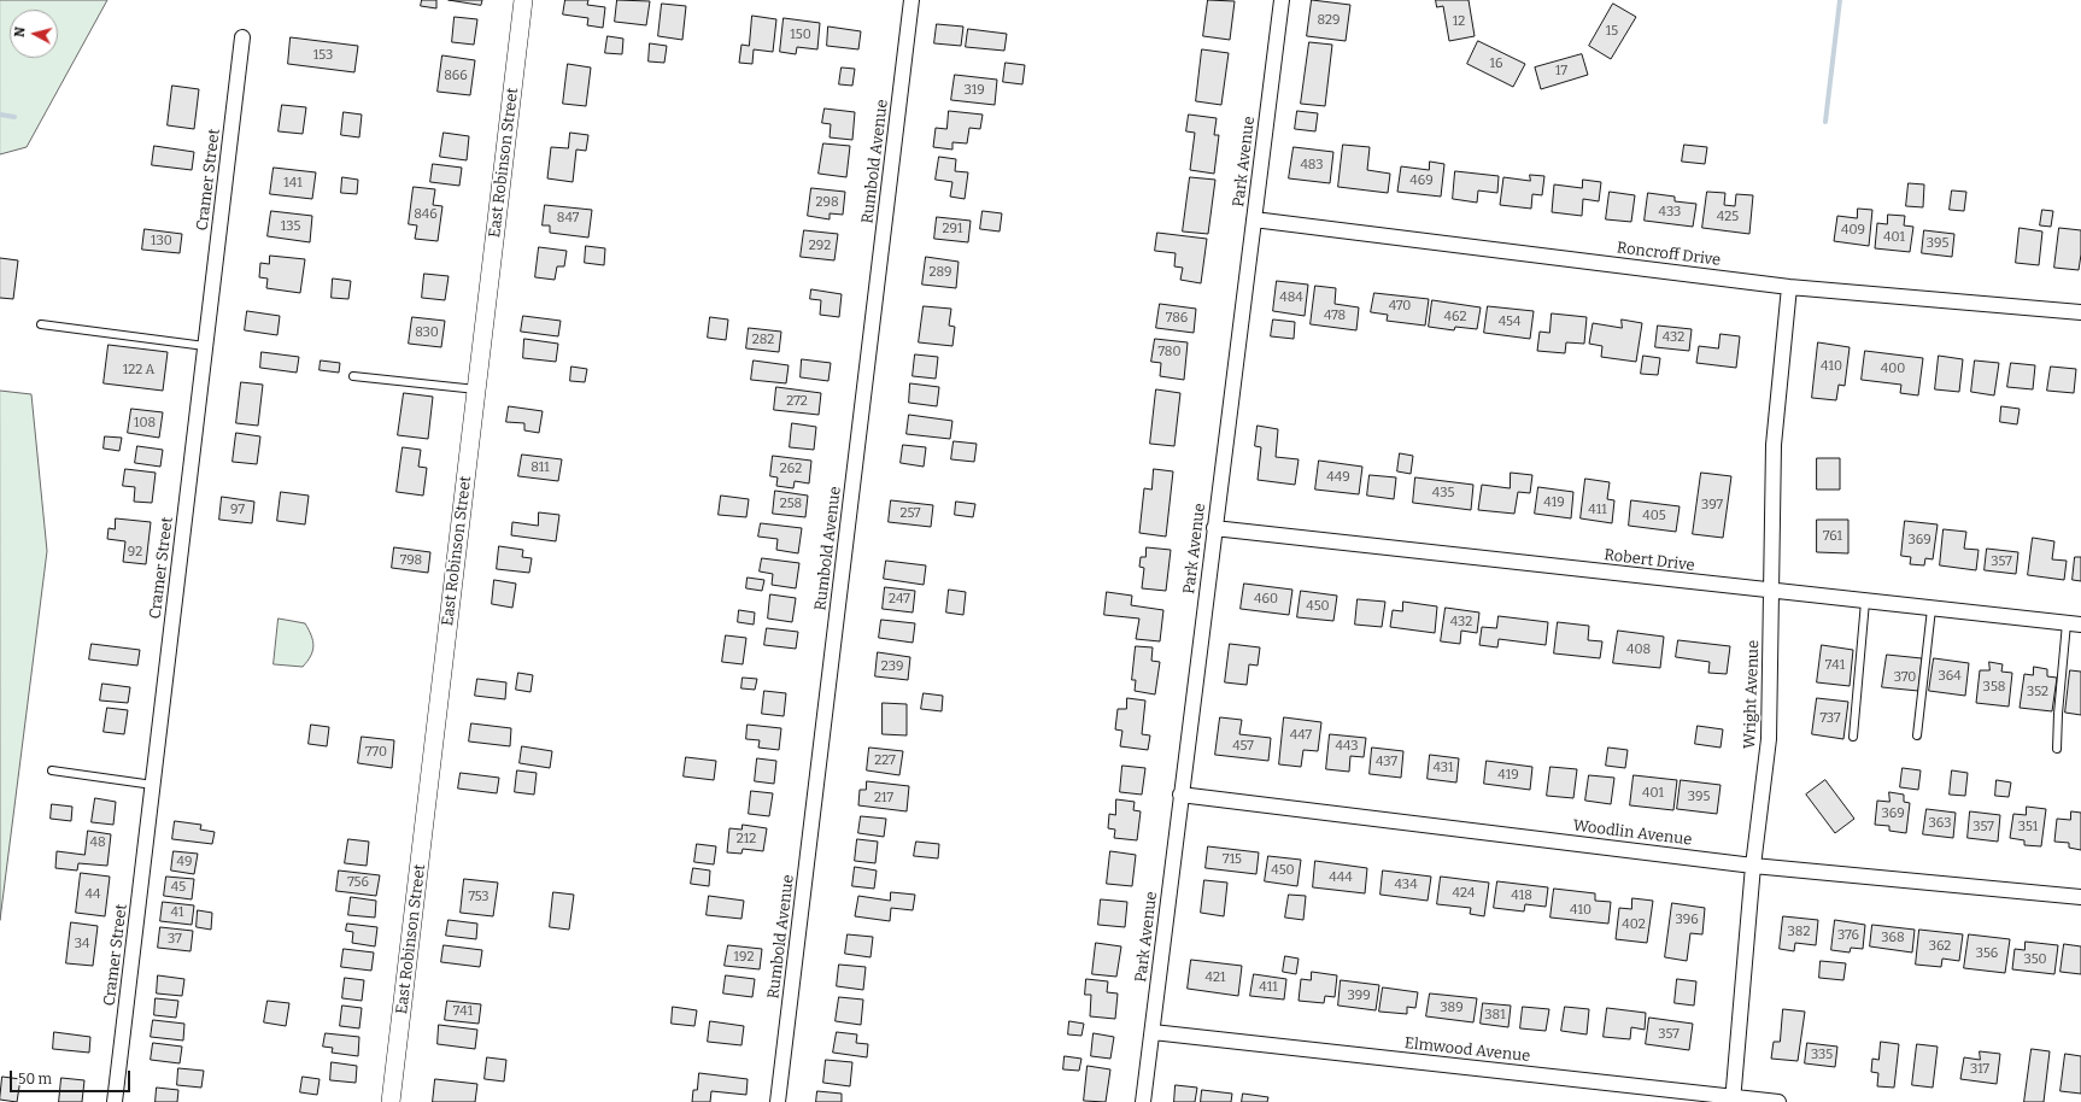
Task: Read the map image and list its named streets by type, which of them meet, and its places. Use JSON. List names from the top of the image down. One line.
{"streets":{"street":["Rumbold Avenue","Park Avenue","East Robinson Street","Cramer Street","Roncroff Drive","Robert Drive","Wright Avenue","Woodlin Avenue","Elmwood Avenue"]},"crossings":[["Park Avenue","Roncroff Drive"],["Park Avenue","Robert Drive"],["Park Avenue","Woodlin Avenue"],["Park Avenue","Elmwood Avenue"],["Roncroff Drive","Wright Avenue"],["Robert Drive","Wright Avenue"],["Wright Avenue","Woodlin Avenue"],["Wright Avenue","Elmwood Avenue"]],"house_numbers":["829","12","15","150","153","16","17","866","319","483","469","141","298","433","846","425","847","135","291","409","401","130","395","292","289","484","470","478","462","786","454","830","432","282","780","410","400","122 A","272","108","811","262","449","435","419","258","397","97","411","257","405","761","369","92","798","357","247","460","450","432","408","741","239","364","370","358","352","737","447","457","443","770","227","437","431","419","401","395","217","369","363","357","351","212","48","715","49","450","444","756","434","45","424","44","418","753","410","41","396","402","382","376","368","37","34","362","356","192","350","421","411","399","389","741","381","357","335","317"],"scale_bar":"50 m","north":"left"}
